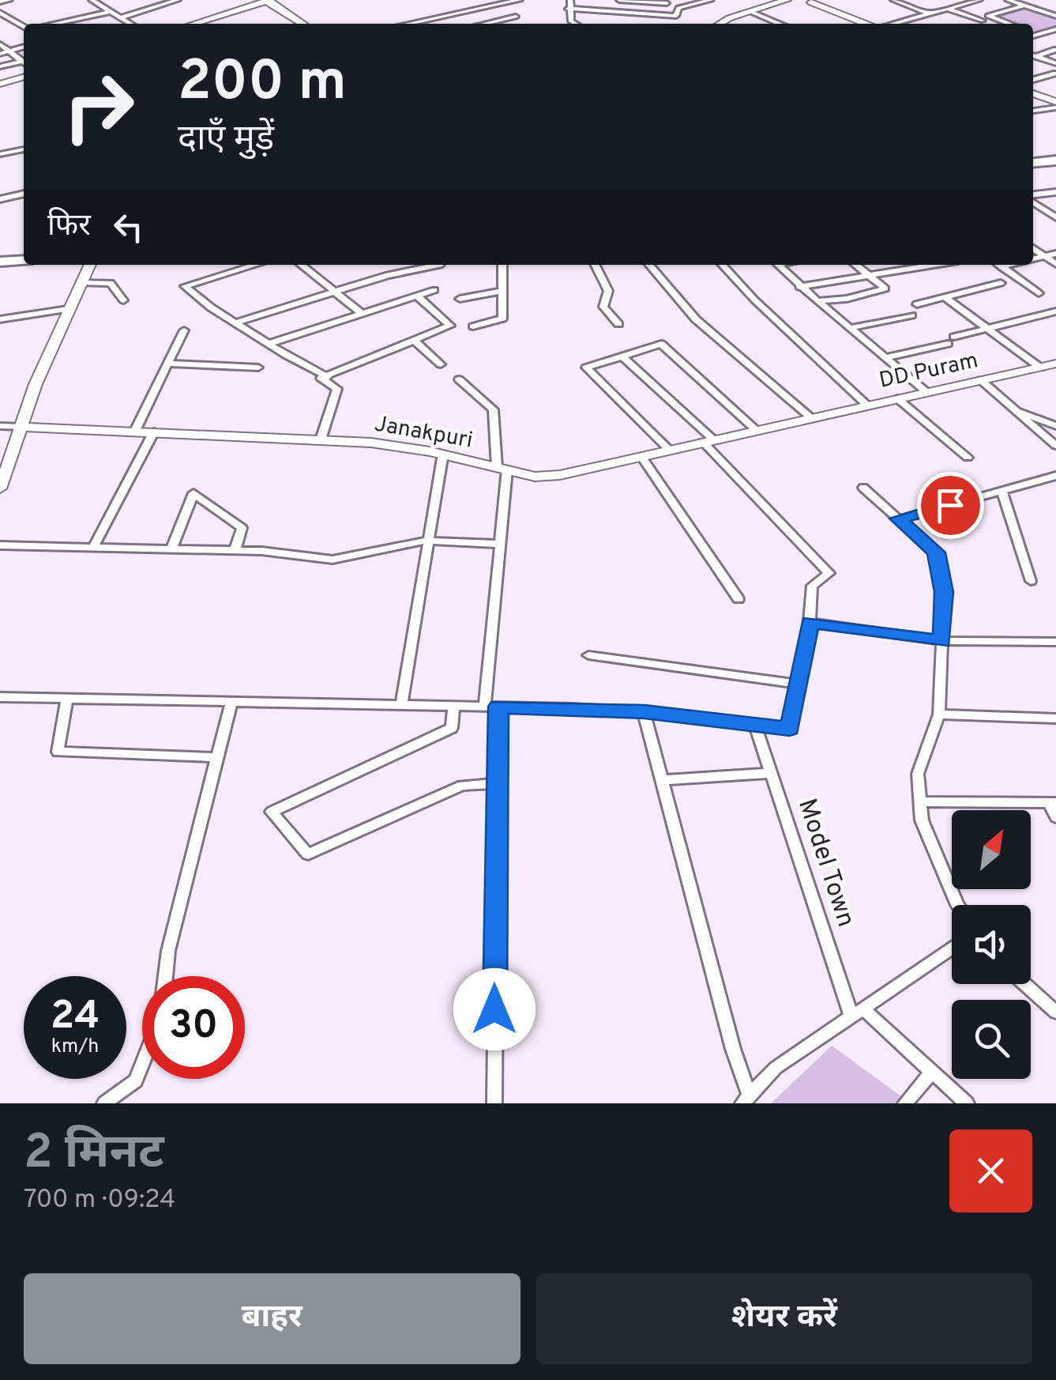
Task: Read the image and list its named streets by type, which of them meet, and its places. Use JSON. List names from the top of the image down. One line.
{"streets":{"street":["DD Puram","Janakpuri","Model Town"]},"crossings":[["DD Puram","Janakpuri"]],"north":"top right","page":{"turn":["200 m","दाएँ मुड़ें"],"then":"फिर","speed":"24 km/h","limit":"30","heading":["2 मिनट","700 m · 09:24"],"buttons":["बाहर","शेयर करें"]}}
